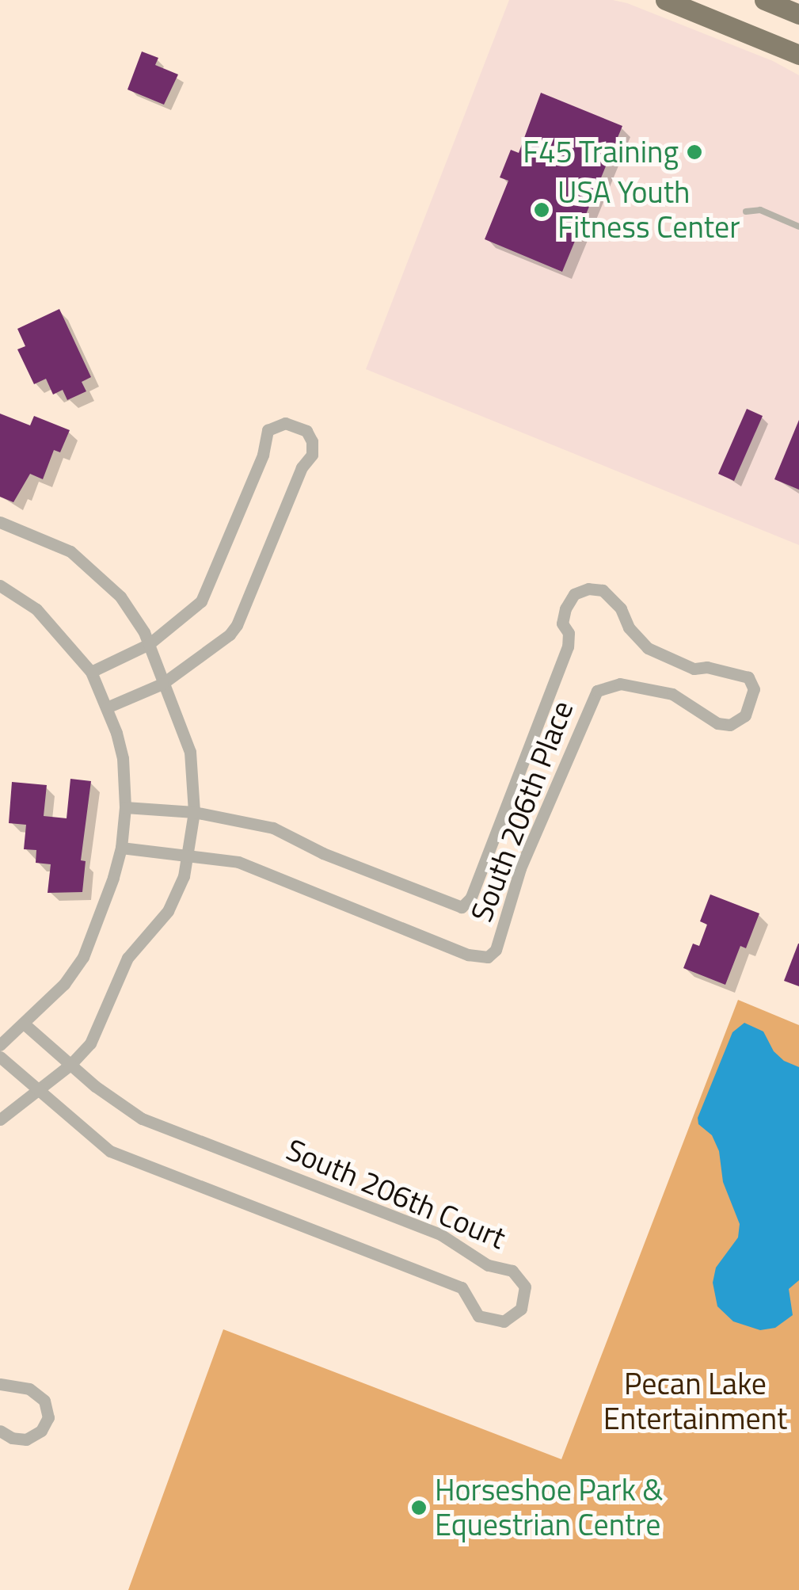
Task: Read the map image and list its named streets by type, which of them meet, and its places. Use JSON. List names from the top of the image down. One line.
{"streets":{"street":["South 206th Place","South 206th Court"]},"parks":["Pecan Lake Entertainment"],"places":["F45 Training","USA Youth Fitness Center","Horseshoe Park & Equestrian Centre"]}
